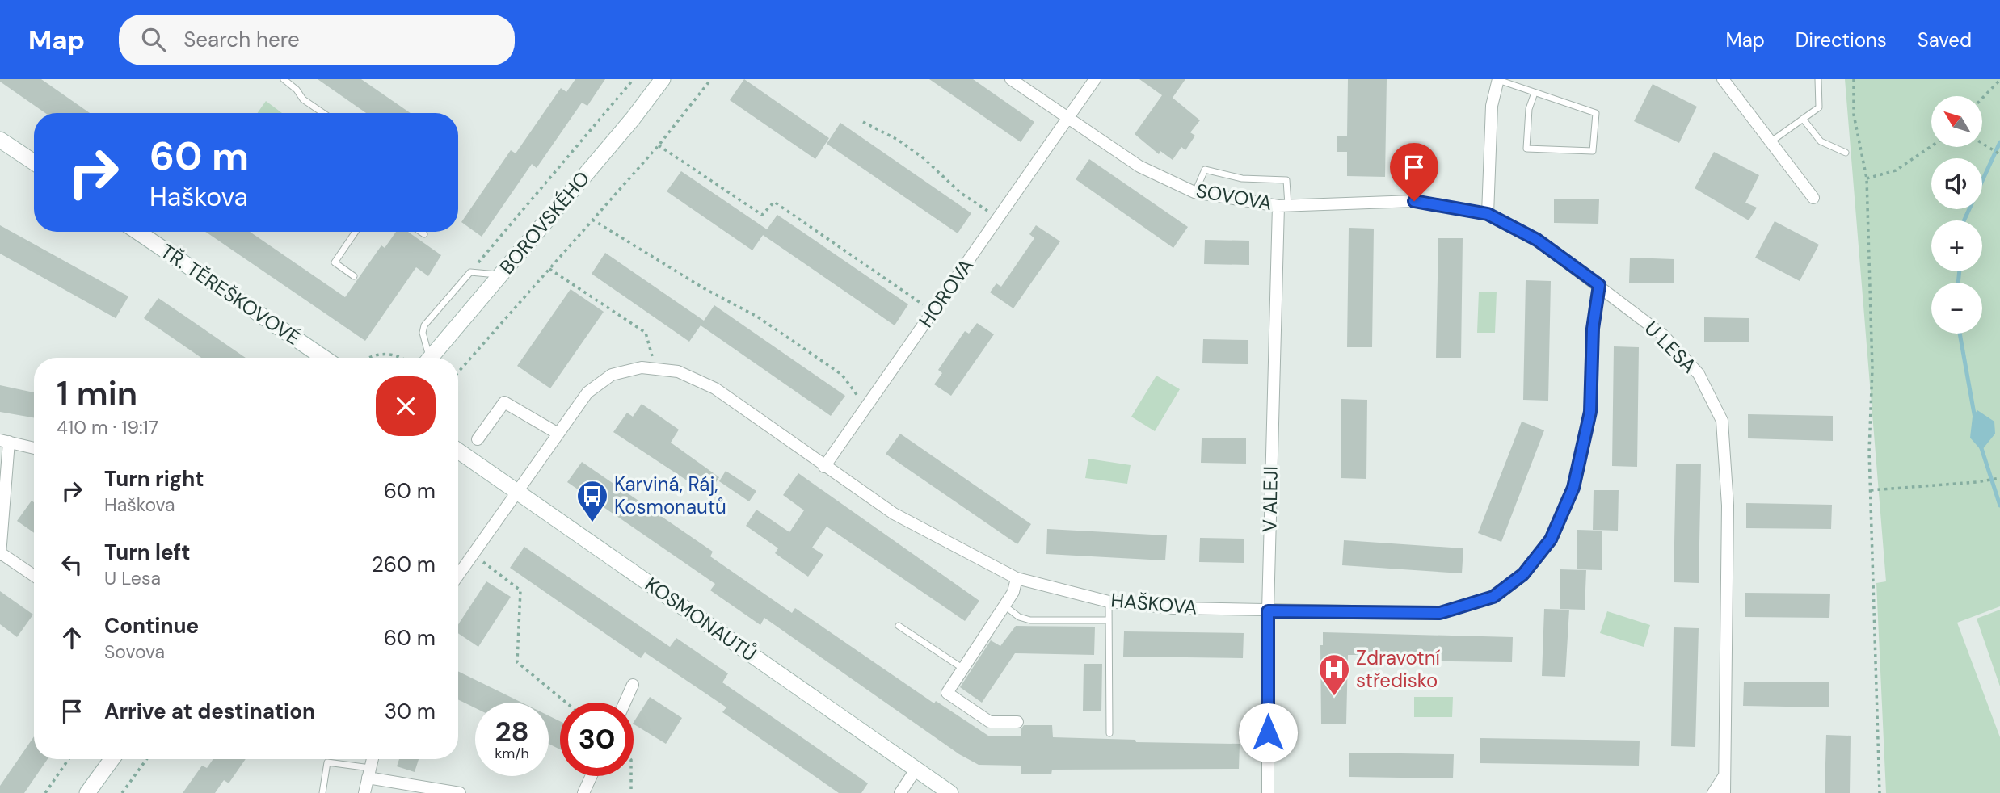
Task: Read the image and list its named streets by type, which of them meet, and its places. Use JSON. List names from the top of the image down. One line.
{"streets":{"street":["SOVOVA","BOROVSKÉHO","HOROVA","TŘ. TĚREŠKOVOVÉ","U LESA","V ALEJI","HAŠKOVA","KOSMONAUTŮ"]},"crossings":[["SOVOVA","HOROVA"],["SOVOVA","U LESA"],["SOVOVA","V ALEJI"],["HOROVA","HAŠKOVA"],["U LESA","HAŠKOVA"],["V ALEJI","HAŠKOVA"],["HAŠKOVA","KOSMONAUTŮ"]],"places":{"bus stop":["Karviná, Ráj, Kosmonautů"],"hospital":["Zdravotní středisko"]},"north":"top left","page":{"header":"Map","search":"Search here","nav":["Map","Directions","Saved"],"map_buttons":["+","−"],"turn":["60 m","Haškova"],"heading":["1 min","410 m · 19:17"],"list":[{"name":"Turn right","note":"Haškova","value":"60 m"},{"name":"Turn left","note":"U Lesa","value":"260 m"},{"name":"Continue","note":"Sovova","value":"60 m"},{"name":"Arrive at destination","value":"30 m"}],"speed":"28 km/h","limit":"30"}}
